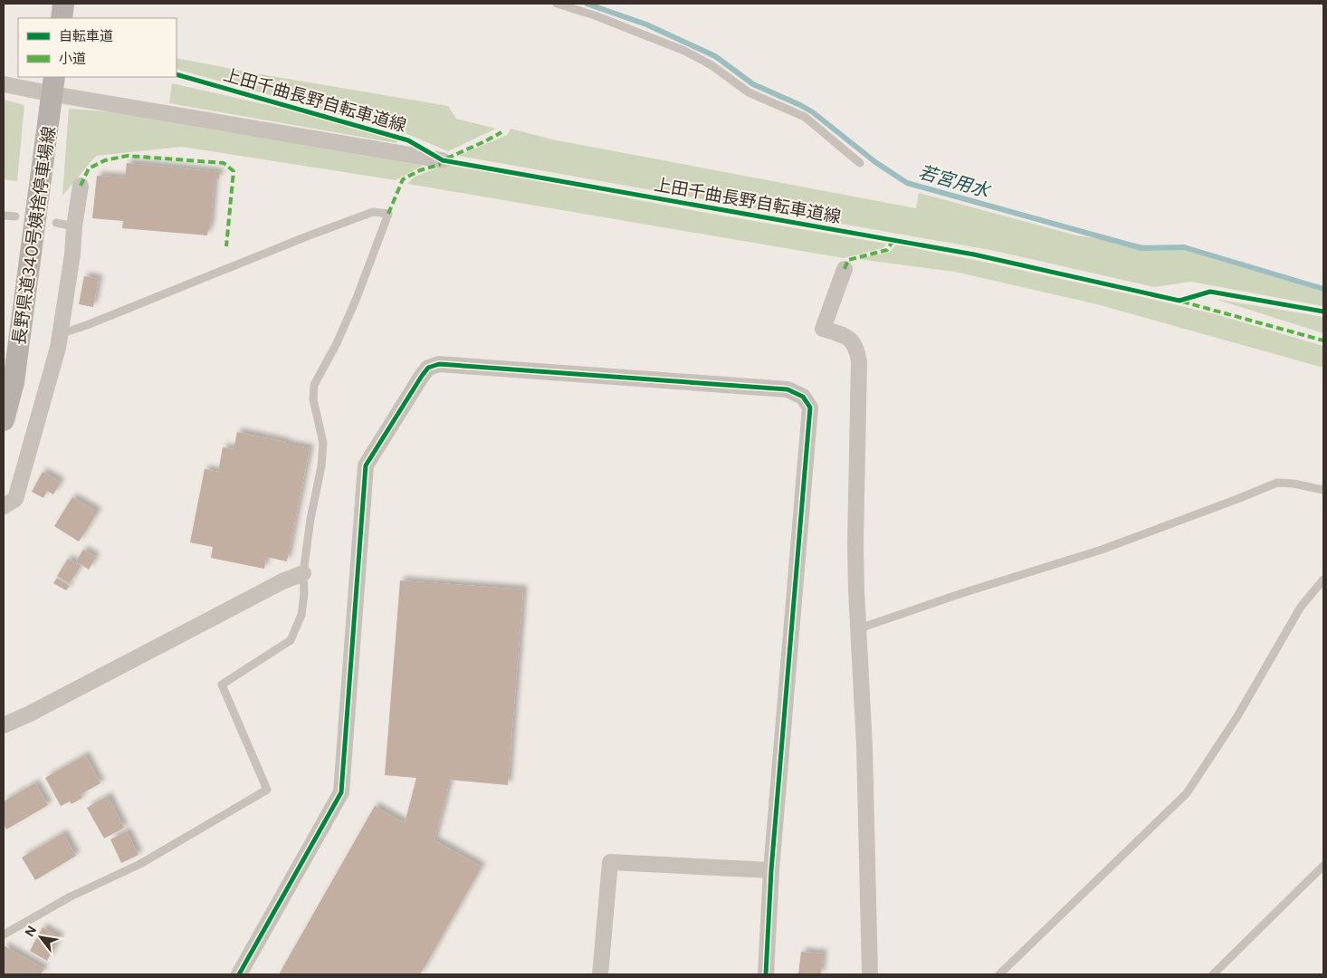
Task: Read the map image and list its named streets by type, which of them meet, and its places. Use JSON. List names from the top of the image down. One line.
{"streets":{"main road":["長野県道340号姨捨停車場線"],"cycle path":["上田千曲長野自転車道線"]},"water":["若宮用水"],"legend":["自転車道","小道"],"north":"top left"}
